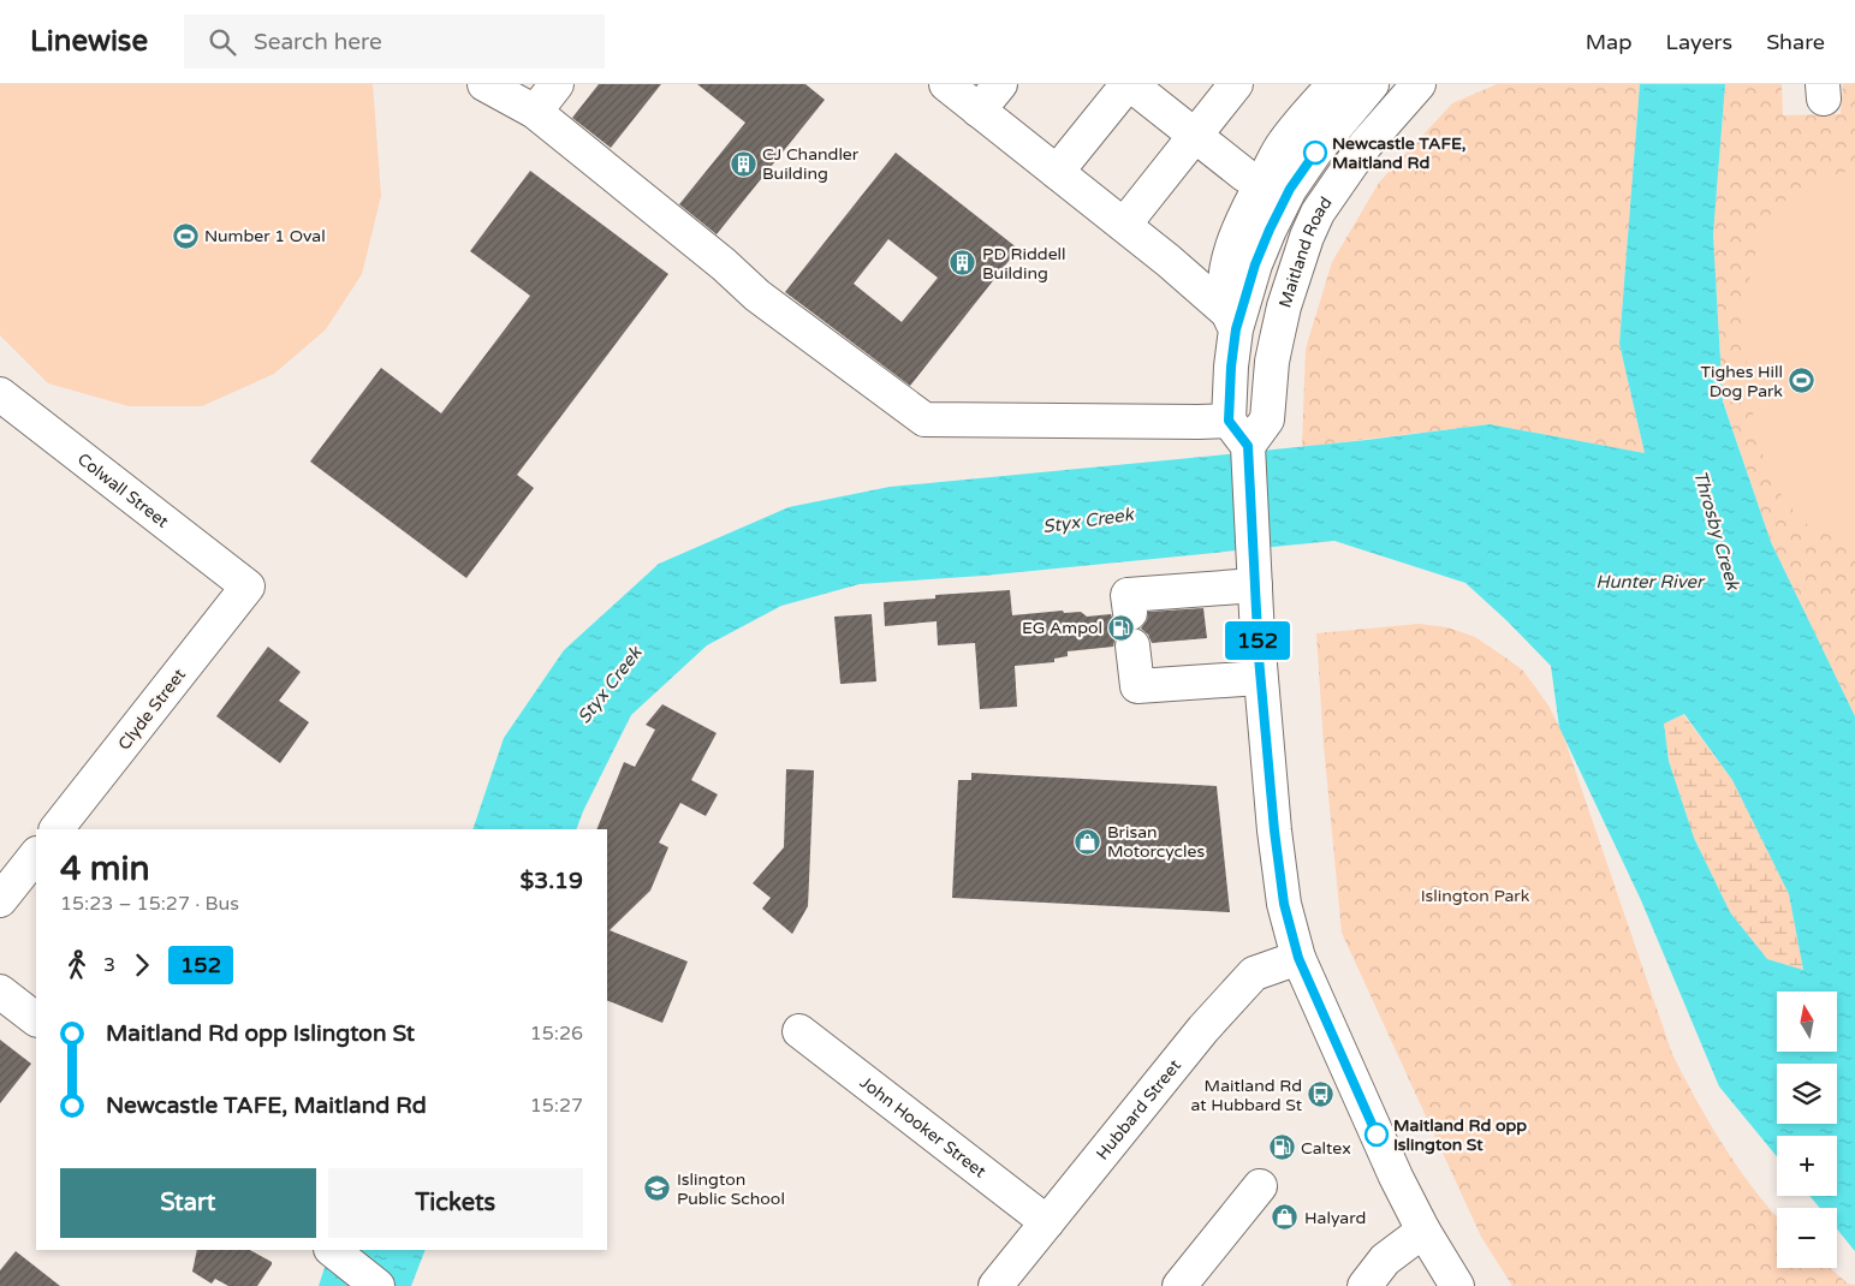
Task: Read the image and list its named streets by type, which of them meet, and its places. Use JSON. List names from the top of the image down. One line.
{"streets":{"main road":["Maitland Road","Colwall Street","Clyde Street","Hubbard Street","John Hooker Street"]},"crossings":[["Colwall Street","Clyde Street"],["Hubbard Street","John Hooker Street"]],"water":["Styx Creek","Throsby Creek","Hunter River"],"parks":["Islington Park"],"places":{"other":["Newcastle TAFE, Maitland Rd","Maitland Rd opp Islington St"],"building":["CJ Chandler Building","PD Riddell Building"],"sports":["Number 1 Oval","Tighes Hill Dog Park"],"fuel station":["EG Ampol","Caltex"],"shop":["Brisan Motorcycles","Halyard"],"bus stop":["Maitland Rd at Hubbard St"],"school or university":["Islington Public School"]},"lines":["bus line 152"],"north":"top","page":{"header":"Linewise","search":"Search here","nav":["Map","Layers","Share"],"on_map":"152","heading":["4 min","15:23 – 15:27 · Bus","$3.19"],"legs":["3","152"],"map_buttons":["+","−"],"list":[{"name":"Maitland Rd opp Islington St","value":"15:26"},{"name":"Newcastle TAFE, Maitland Rd","value":"15:27"}],"buttons":["Start","Tickets"]}}
